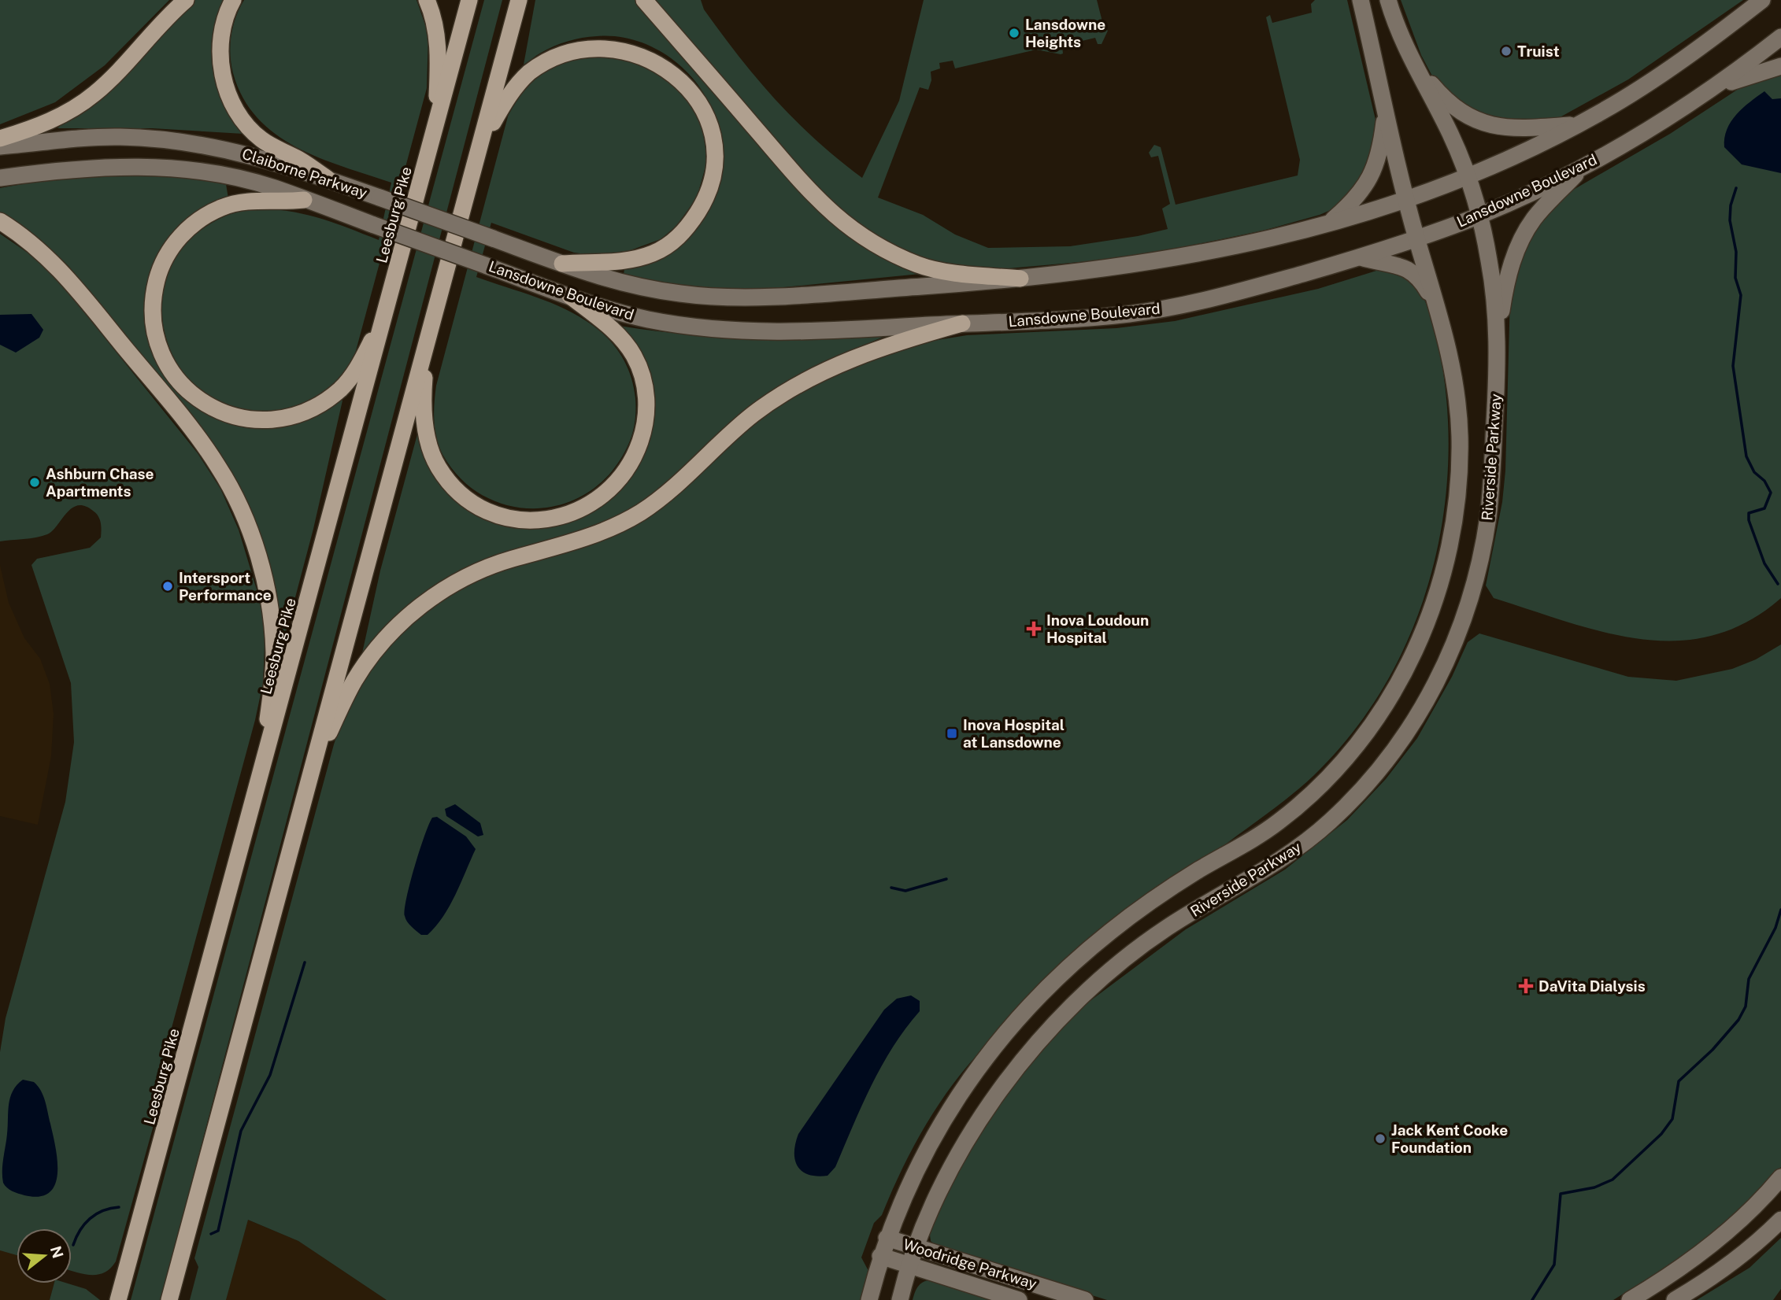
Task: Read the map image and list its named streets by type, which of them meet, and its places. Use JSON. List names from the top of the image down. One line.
{"streets":{"highway":["Leesburg Pike"],"main road":["Claiborne Parkway","Lansdowne Boulevard","Riverside Parkway","Woodridge Parkway"]},"crossings":[["Claiborne Parkway","Lansdowne Boulevard"],["Lansdowne Boulevard","Riverside Parkway"],["Riverside Parkway","Woodridge Parkway"]],"places":{"other":["Lansdowne Heights","Truist","Ashburn Chase Apartments","Intersport Performance","Jack Kent Cooke Foundation"],"health":["Inova Loudoun Hospital","DaVita Dialysis"],"transit":["Inova Hospital at Lansdowne"]},"north":"right"}
